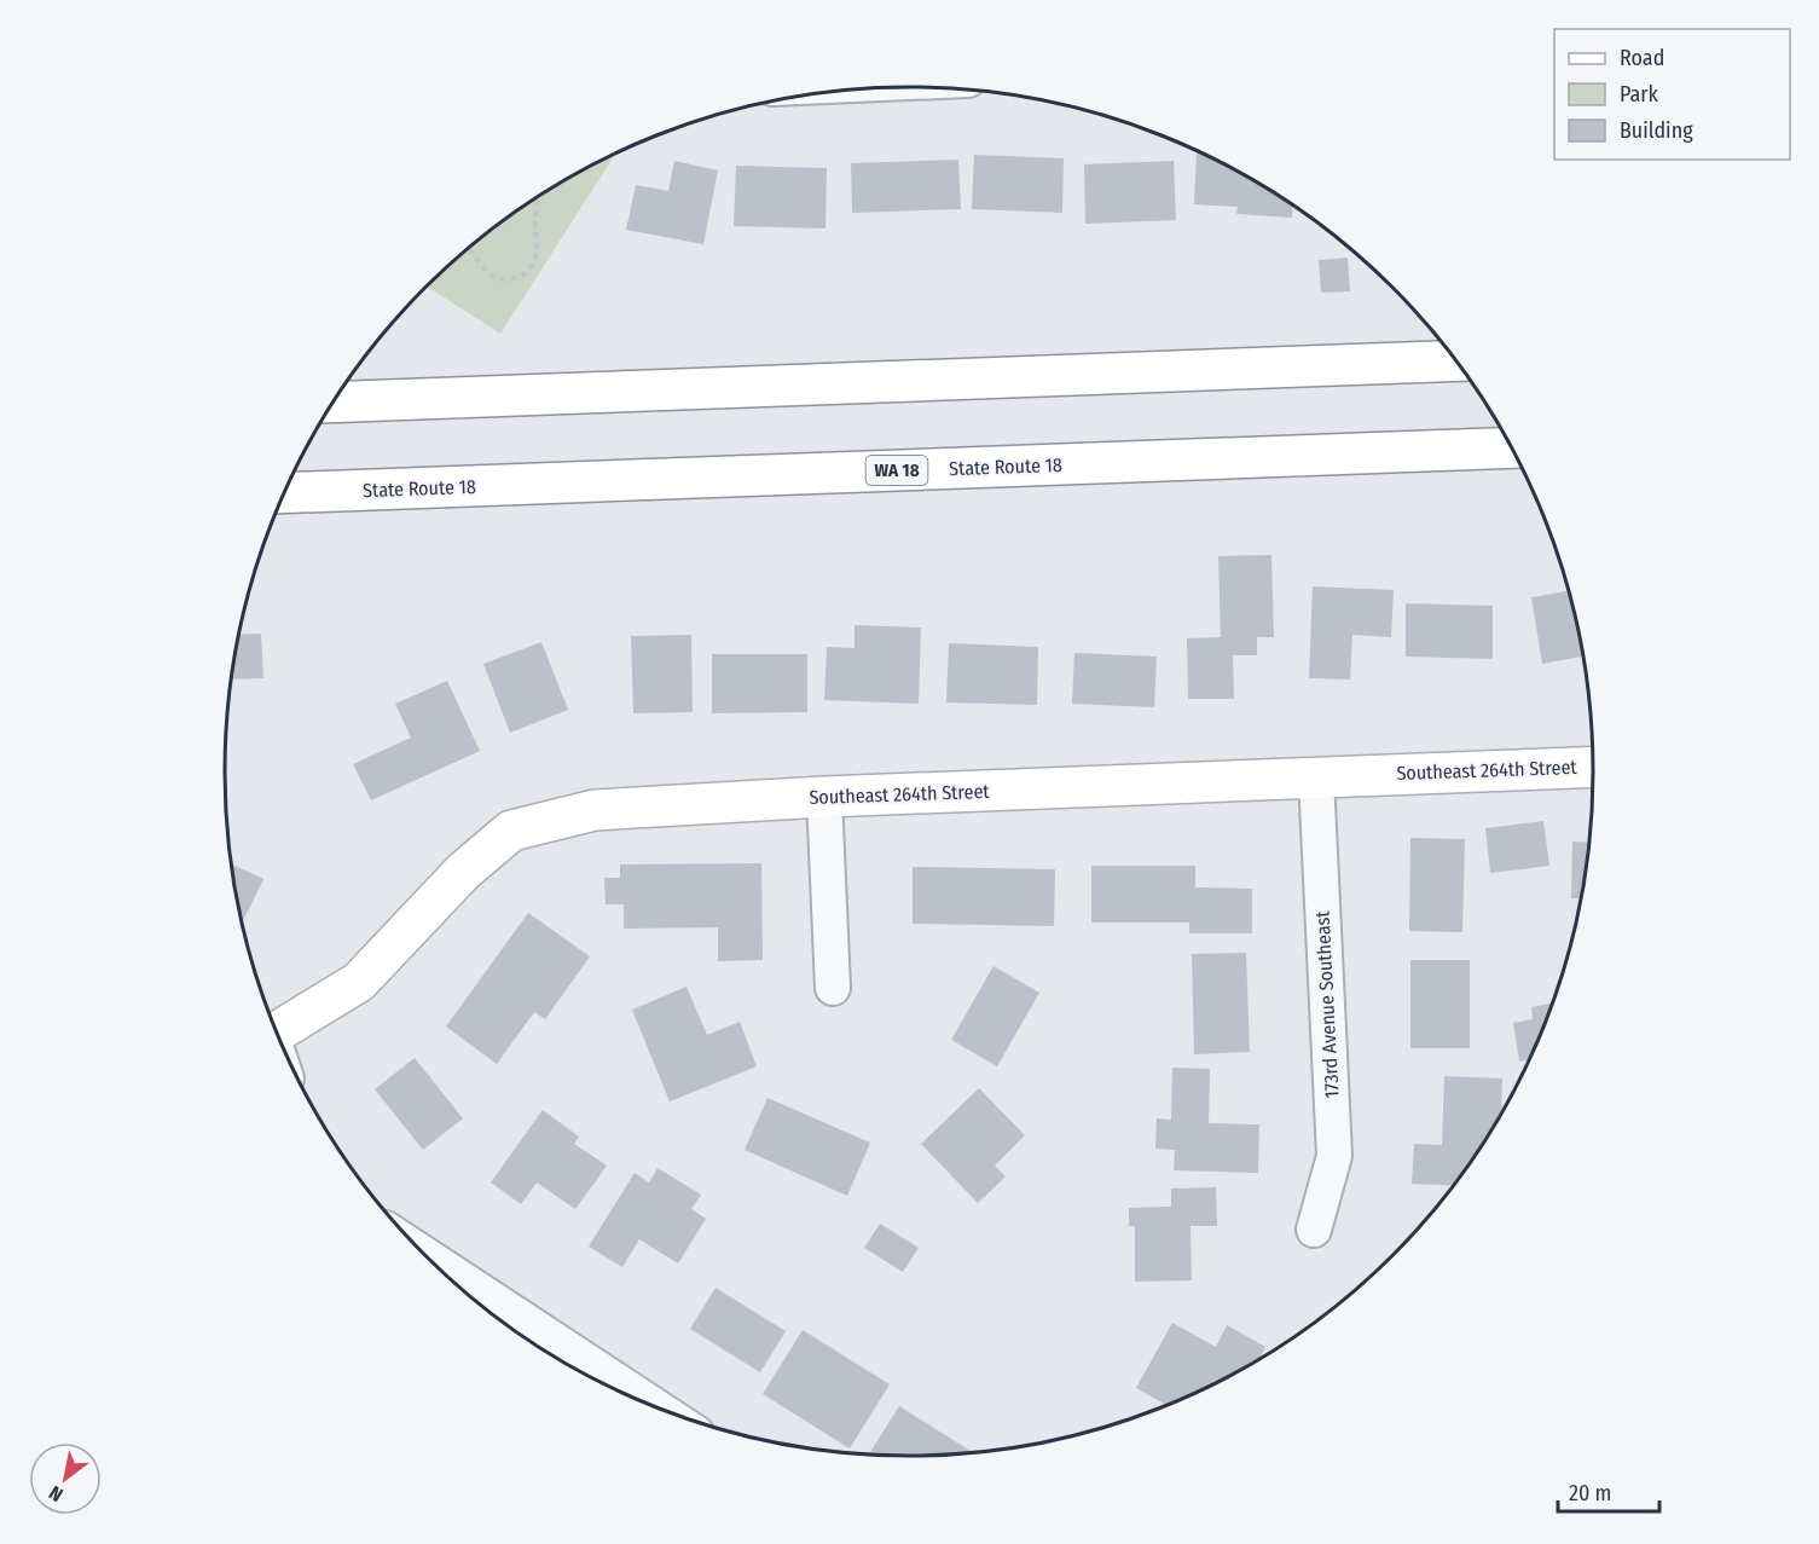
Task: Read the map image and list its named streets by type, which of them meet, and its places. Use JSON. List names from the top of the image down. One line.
{"streets":{"main road":["State Route 18","WA 18","Southeast 264th Street"],"street":["173rd Avenue Southeast"]},"crossings":[["Southeast 264th Street","173rd Avenue Southeast"]],"legend":["Road","Park","Building"],"scale_bar":"20 m","north":"bottom left"}
